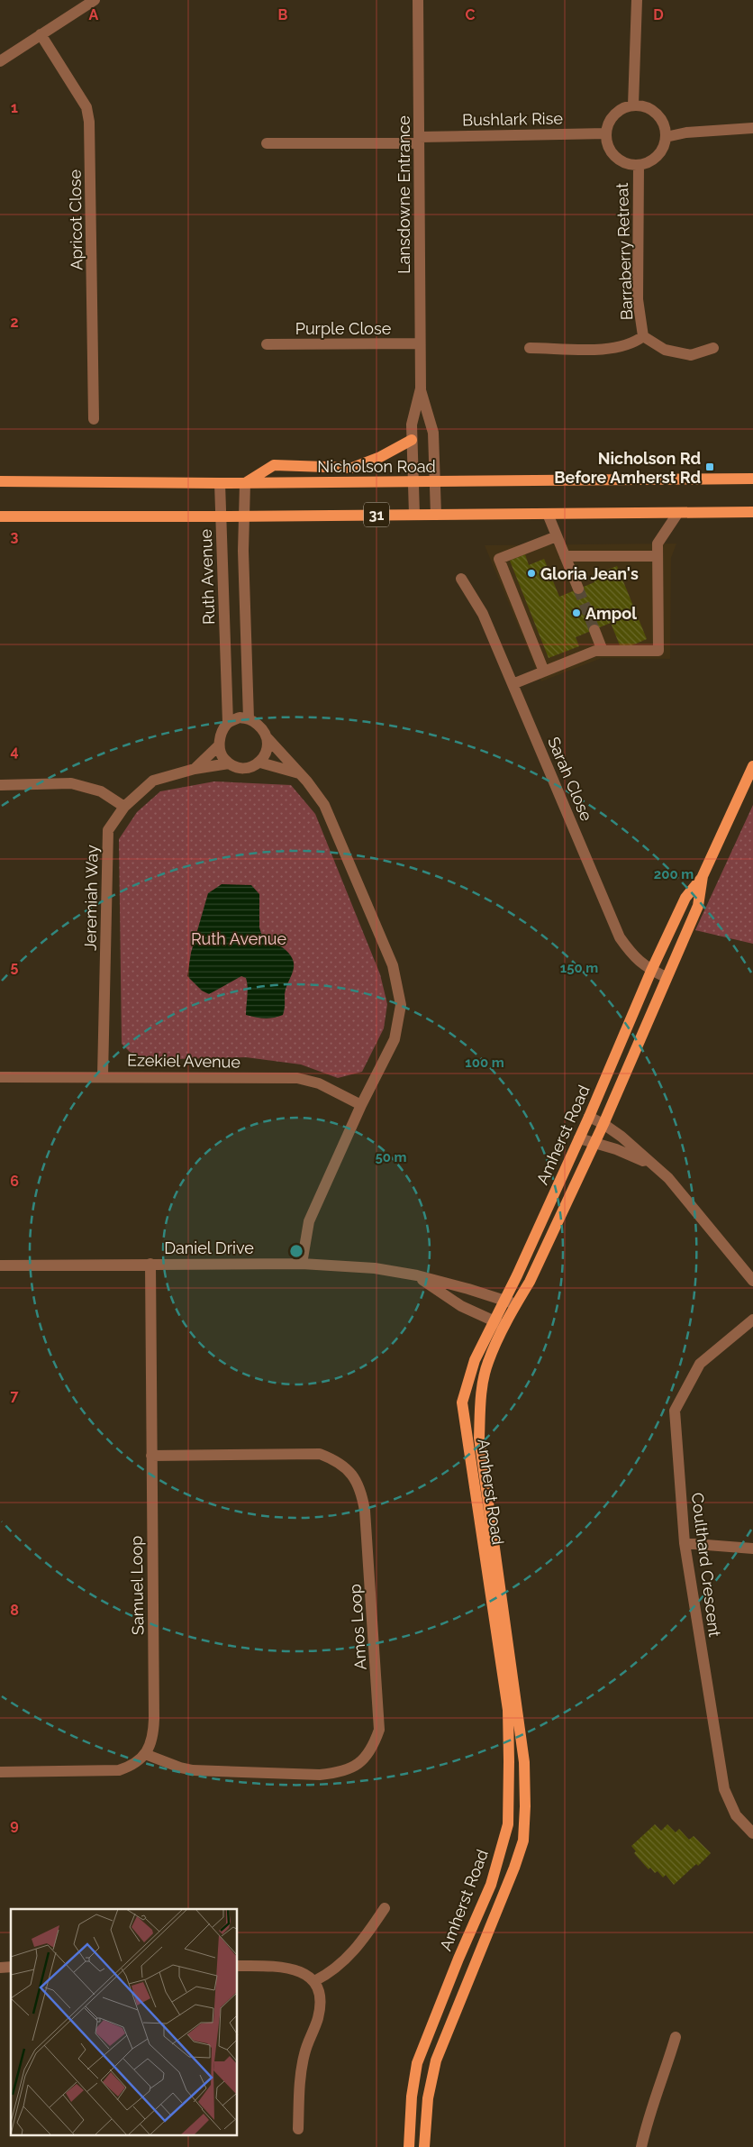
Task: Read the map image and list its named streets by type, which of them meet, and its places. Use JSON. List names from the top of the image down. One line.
{"streets":{"main road":["Nicholson Road","31","Amherst Road"],"street":["Bushlark Rise","Lansdowne Entrance","Apricot Close","Barraberry Retreat","Purple Close","Ruth Avenue","Sarah Close","Jeremiah Way","Ezekiel Avenue","Daniel Drive","Coulthard Crescent","Samuel Loop","Amos Loop"]},"crossings":[["Bushlark Rise","Lansdowne Entrance"],["Bushlark Rise","Barraberry Retreat"],["Lansdowne Entrance","Purple Close"],["Lansdowne Entrance","Nicholson Road"],["Lansdowne Entrance","31"],["Nicholson Road","Ruth Avenue"],["31","Ruth Avenue"],["Ruth Avenue","Jeremiah Way"],["Sarah Close","Amherst Road"],["Jeremiah Way","Ezekiel Avenue"],["Amherst Road","Daniel Drive"],["Daniel Drive","Samuel Loop"],["Samuel Loop","Amos Loop"]],"parks":["Ruth Avenue"],"places":{"transit":["Nicholson Rd Before Amherst Rd"],"other":["Gloria Jean's","Ampol"]},"grid":{"columns":["A","B","C","D"],"rows":["1","2","3","4","5","6","7","8","9"]},"rings":["200 m","150 m","100 m","50 m"]}
